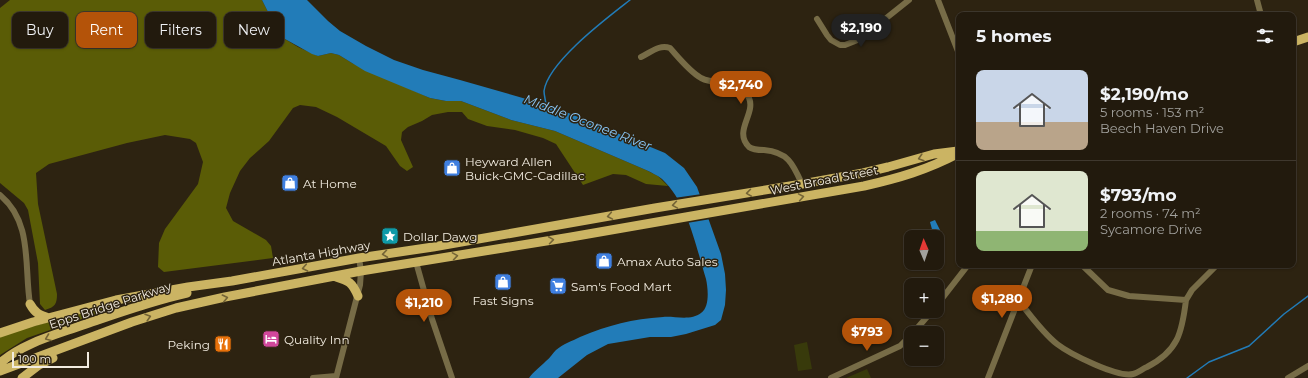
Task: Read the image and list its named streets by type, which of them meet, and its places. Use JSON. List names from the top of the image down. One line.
{"streets":{"main road":["West Broad Street","Atlanta Highway","Epps Bridge Parkway"]},"crossings":[["West Broad Street","Atlanta Highway"],["Atlanta Highway","Epps Bridge Parkway"]],"one_way":["Epps Bridge Parkway"],"water":["Middle Oconee River"],"places":{"shop":["Heyward Allen Buick-GMC-Cadillac","At Home","Amax Auto Sales","Fast Signs"],"place":["Dollar Dawg"],"supermarket":["Sam's Food Mart"],"hotel":["Quality Inn"],"restaurant":["Peking"]},"scale_bar":"100 m","north":"top","page":{"chip":["Buy","Rent","Filters","New"],"heading":"5 homes","price":["$2,190","$2,740","$1,280","$1,210","$793"],"list":[{"name":"$2,190/mo","note":"5 rooms · 153 m² · Beech Haven Drive"},{"name":"$793/mo","note":"2 rooms · 74 m² · Sycamore Drive"}],"map_buttons":["+","−"],"scale":"100 m"}}
